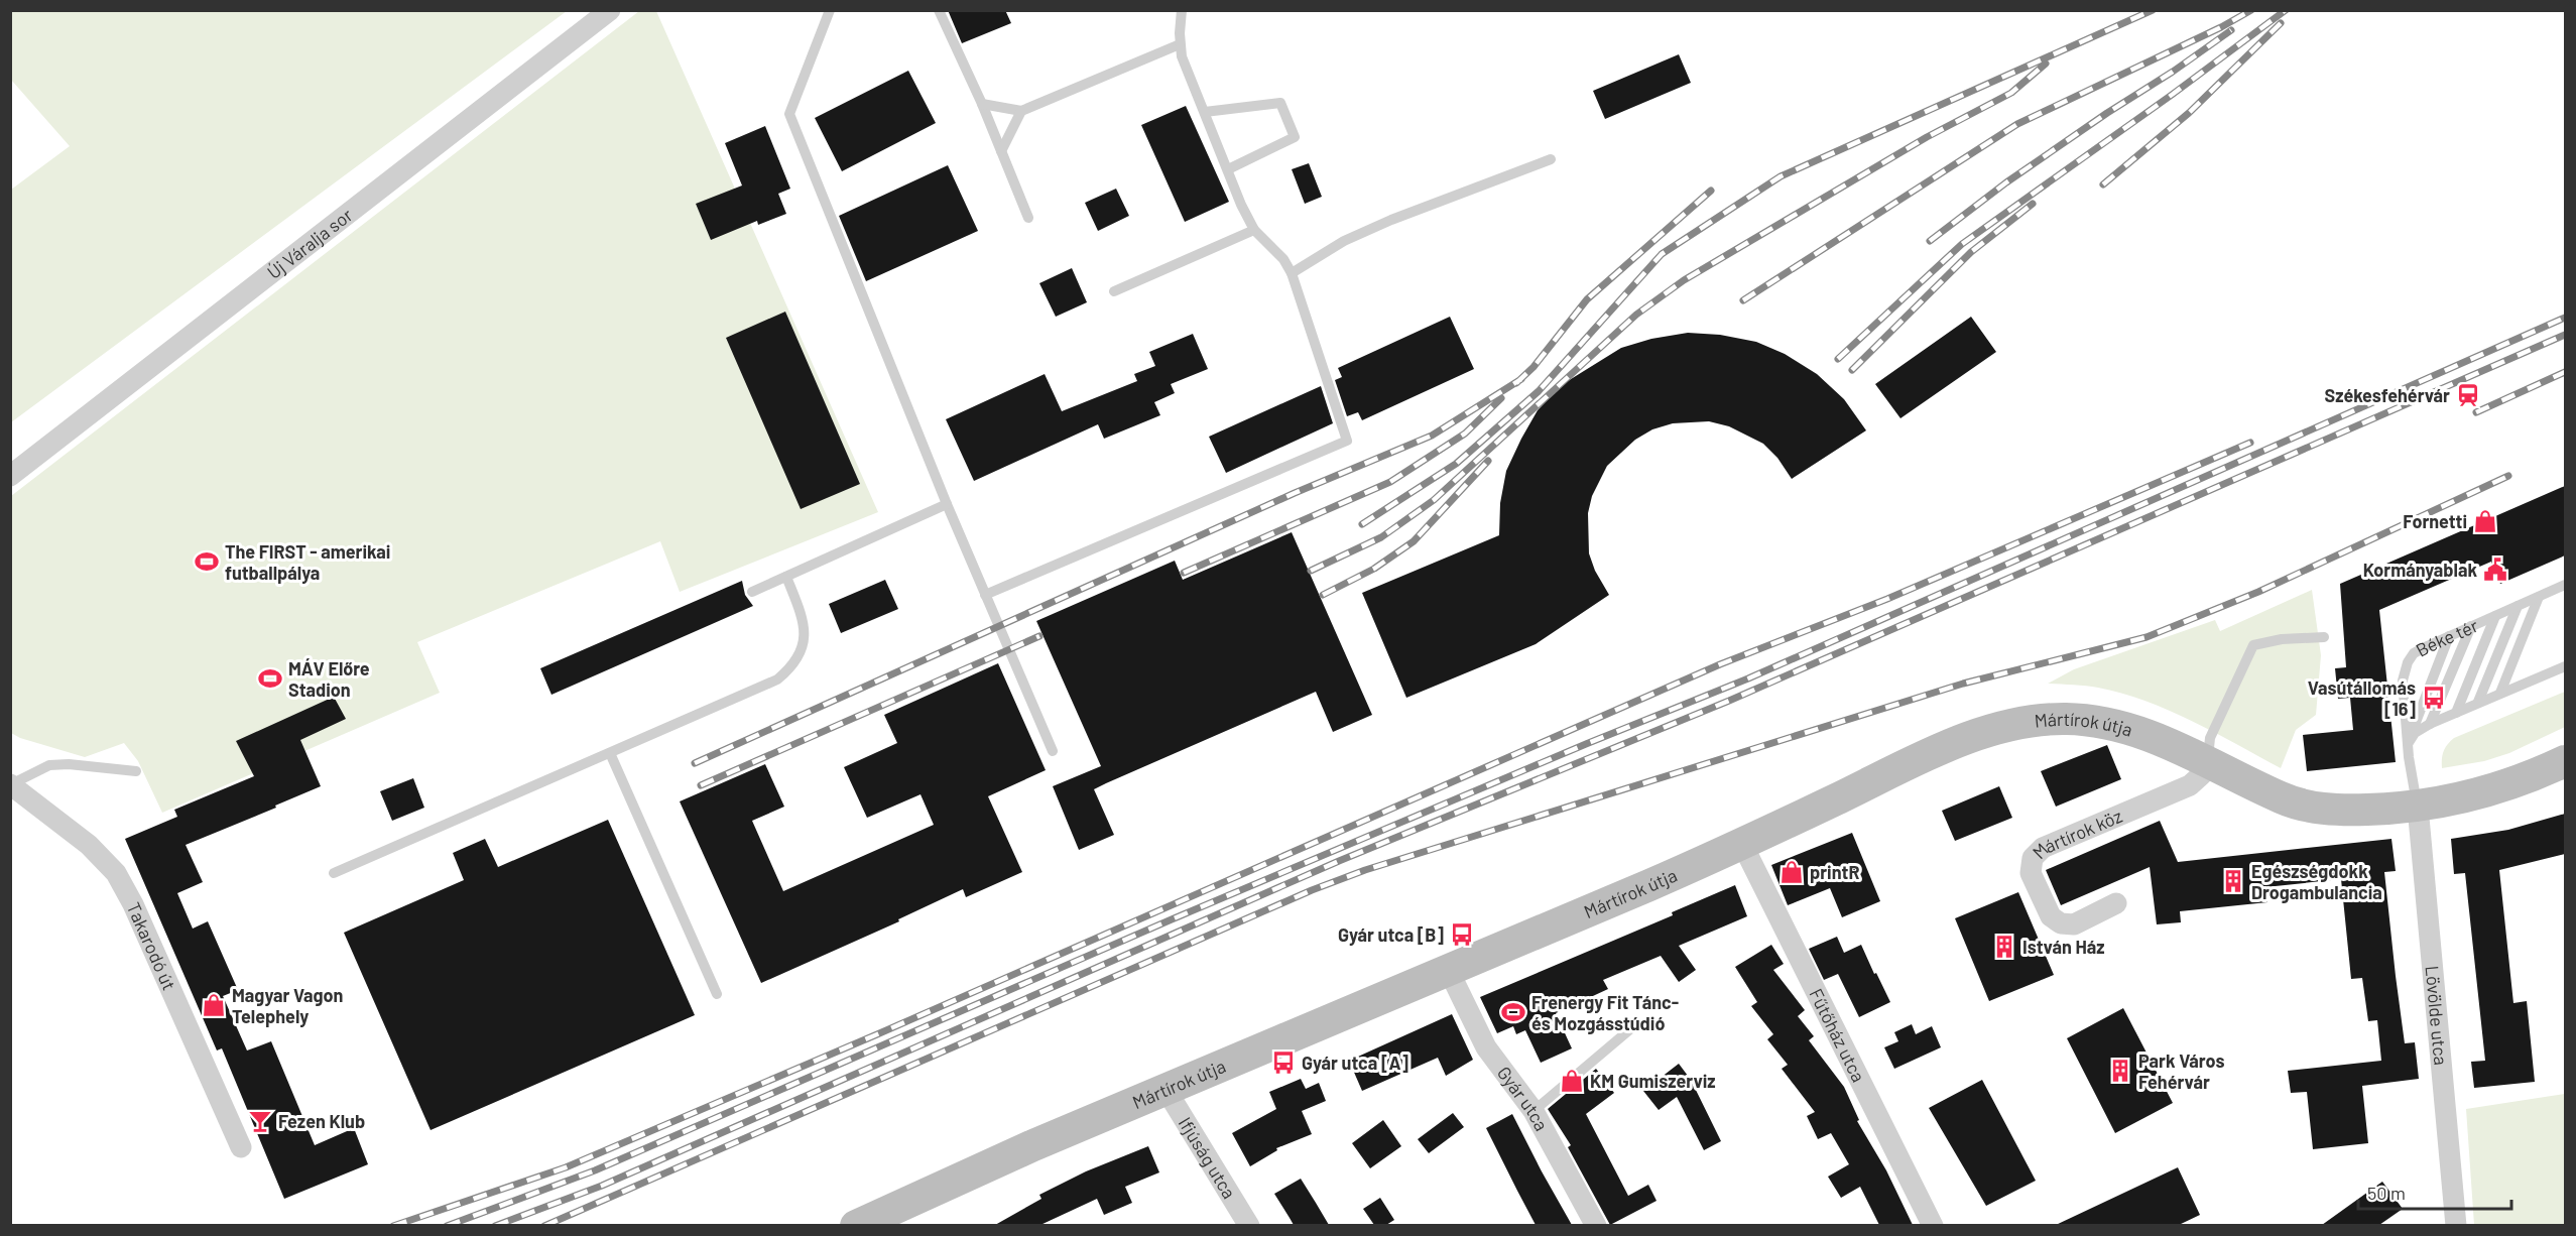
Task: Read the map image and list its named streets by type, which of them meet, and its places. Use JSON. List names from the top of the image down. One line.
{"streets":{"street":["Új Váralja sor","Mártírok útja","Mártírok köz","Takarodó út","Lövölde utca","Fűtőház utca","Gyár utca","Ifjúság utca"],"lane":["Béke tér"]},"crossings":[["Béke tér","Mártírok útja"],["Béke tér","Lövölde utca"],["Mártírok útja","Mártírok köz"],["Mártírok útja","Lövölde utca"],["Mártírok útja","Fűtőház utca"],["Mártírok útja","Gyár utca"],["Mártírok útja","Ifjúság utca"]],"places":{"station":["Székesfehérvár"],"shop":["Fornetti","printR","Magyar Vagon Telephely","KM Gumiszerviz"],"sports":["The FIRST - amerikai futballpálya","MÁV Előre Stadion","Frenergy Fit Tánc- és Mozgásstúdió"],"public building":["Kormányablak"],"bus stop":["Vasútállomás [16]","Gyár utca [B]","Gyár utca [A]"],"building":["Egészségdokk Drogambulancia","István Ház","Park Város Fehérvár"],"bar":["Fezen Klub"]},"scale_bar":"50 m"}
